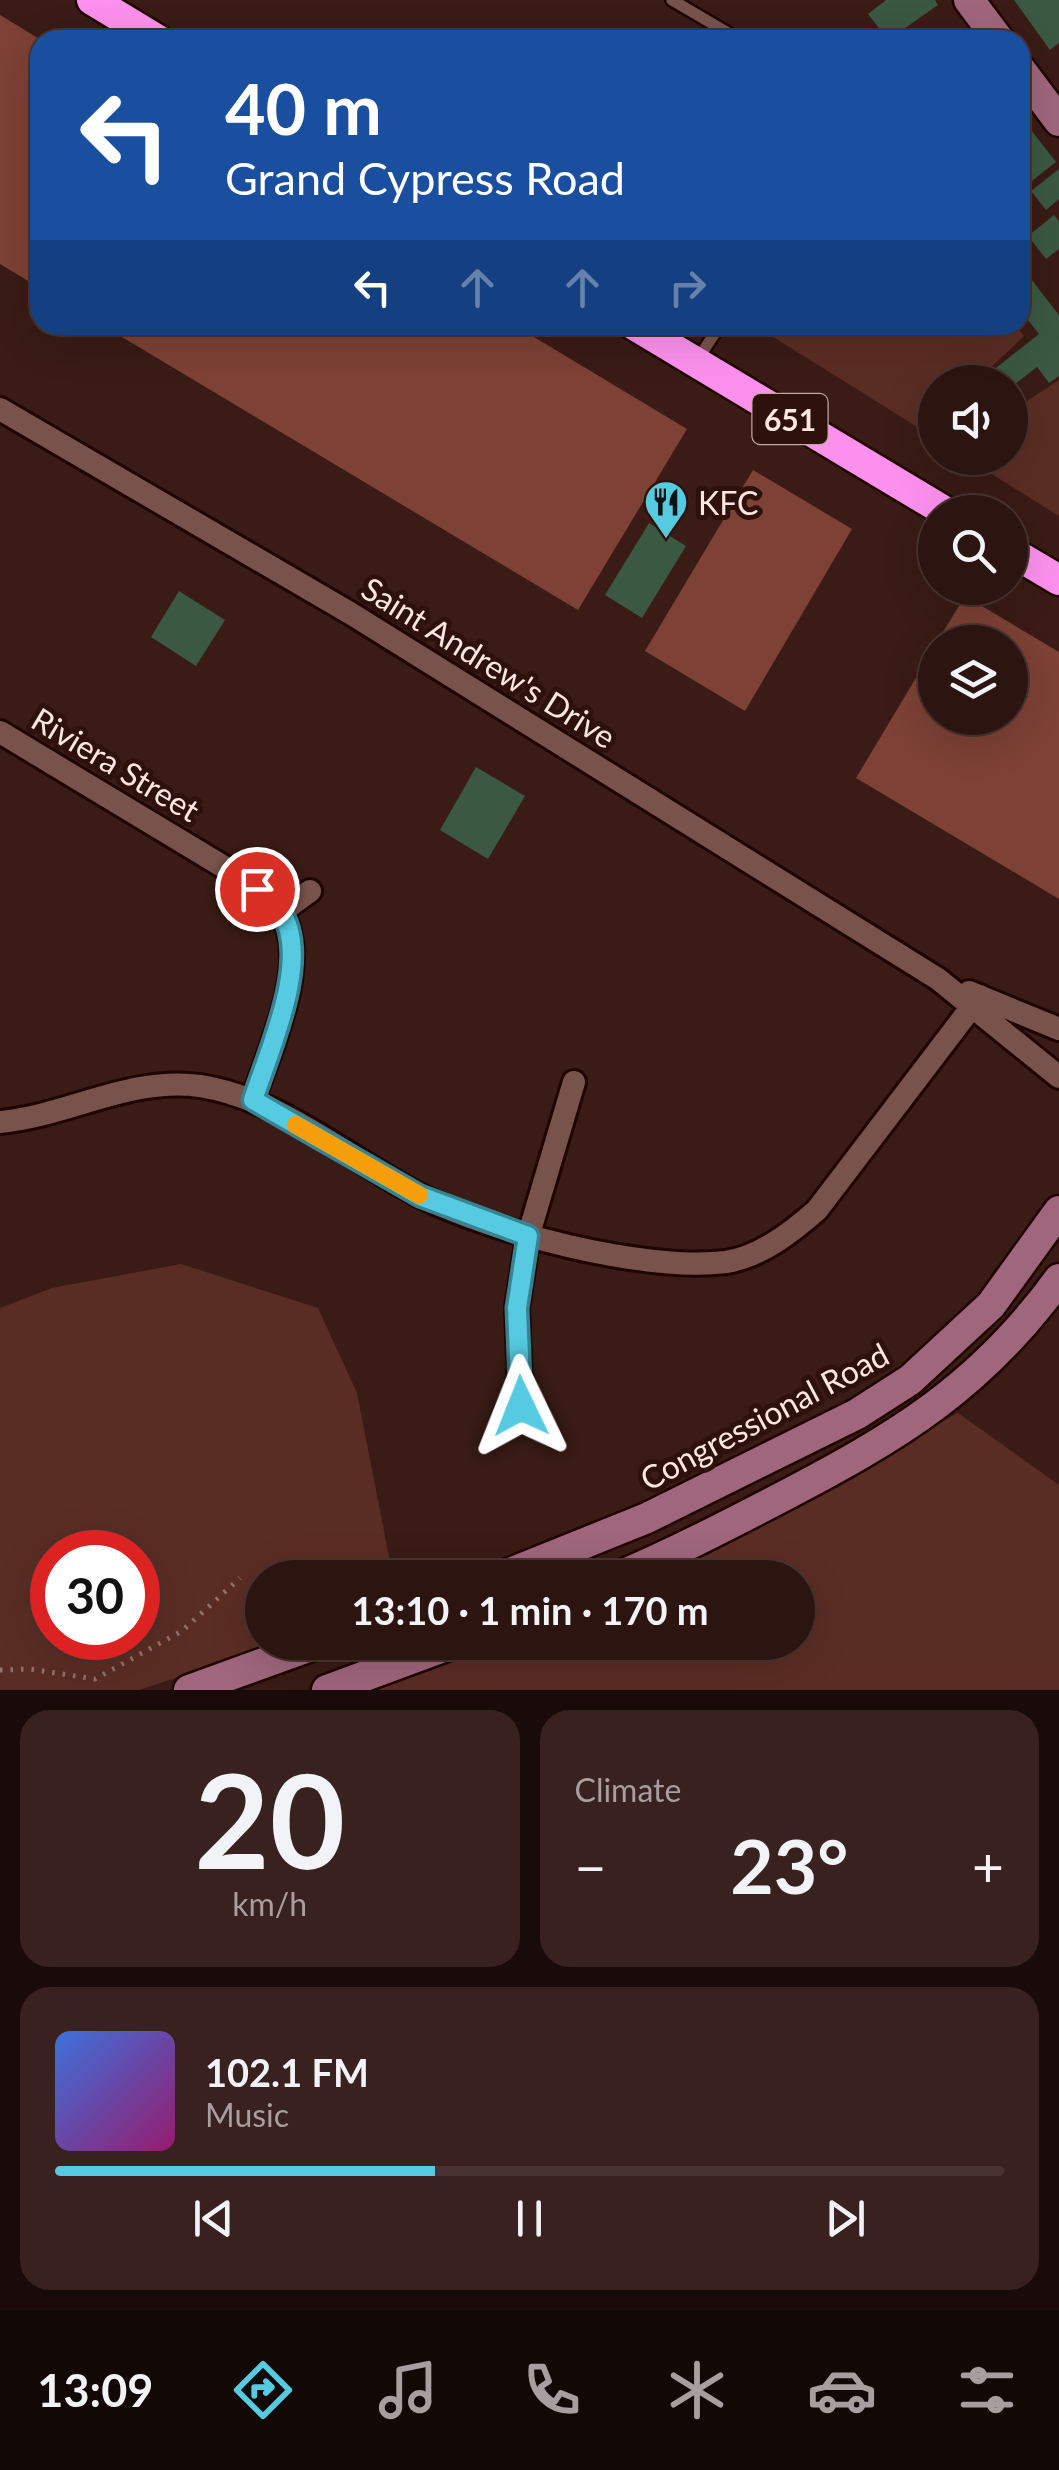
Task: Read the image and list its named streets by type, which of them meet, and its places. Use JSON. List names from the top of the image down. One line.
{"streets":{"highway":["651"],"main road":["Congressional Road"],"street":["Saint Andrew's Drive","Riviera Street"]},"places":{"restaurant":["KFC"]},"page":{"turn":["40 m","Grand Cypress Road"],"limit":"30","trip":"13:10 · 1 min · 170 m","tile":[["20","km/h"],"Climate"],"heat":["−","23°","+"],"song":["102.1 FM","Music"],"tabs":"13:09"}}
